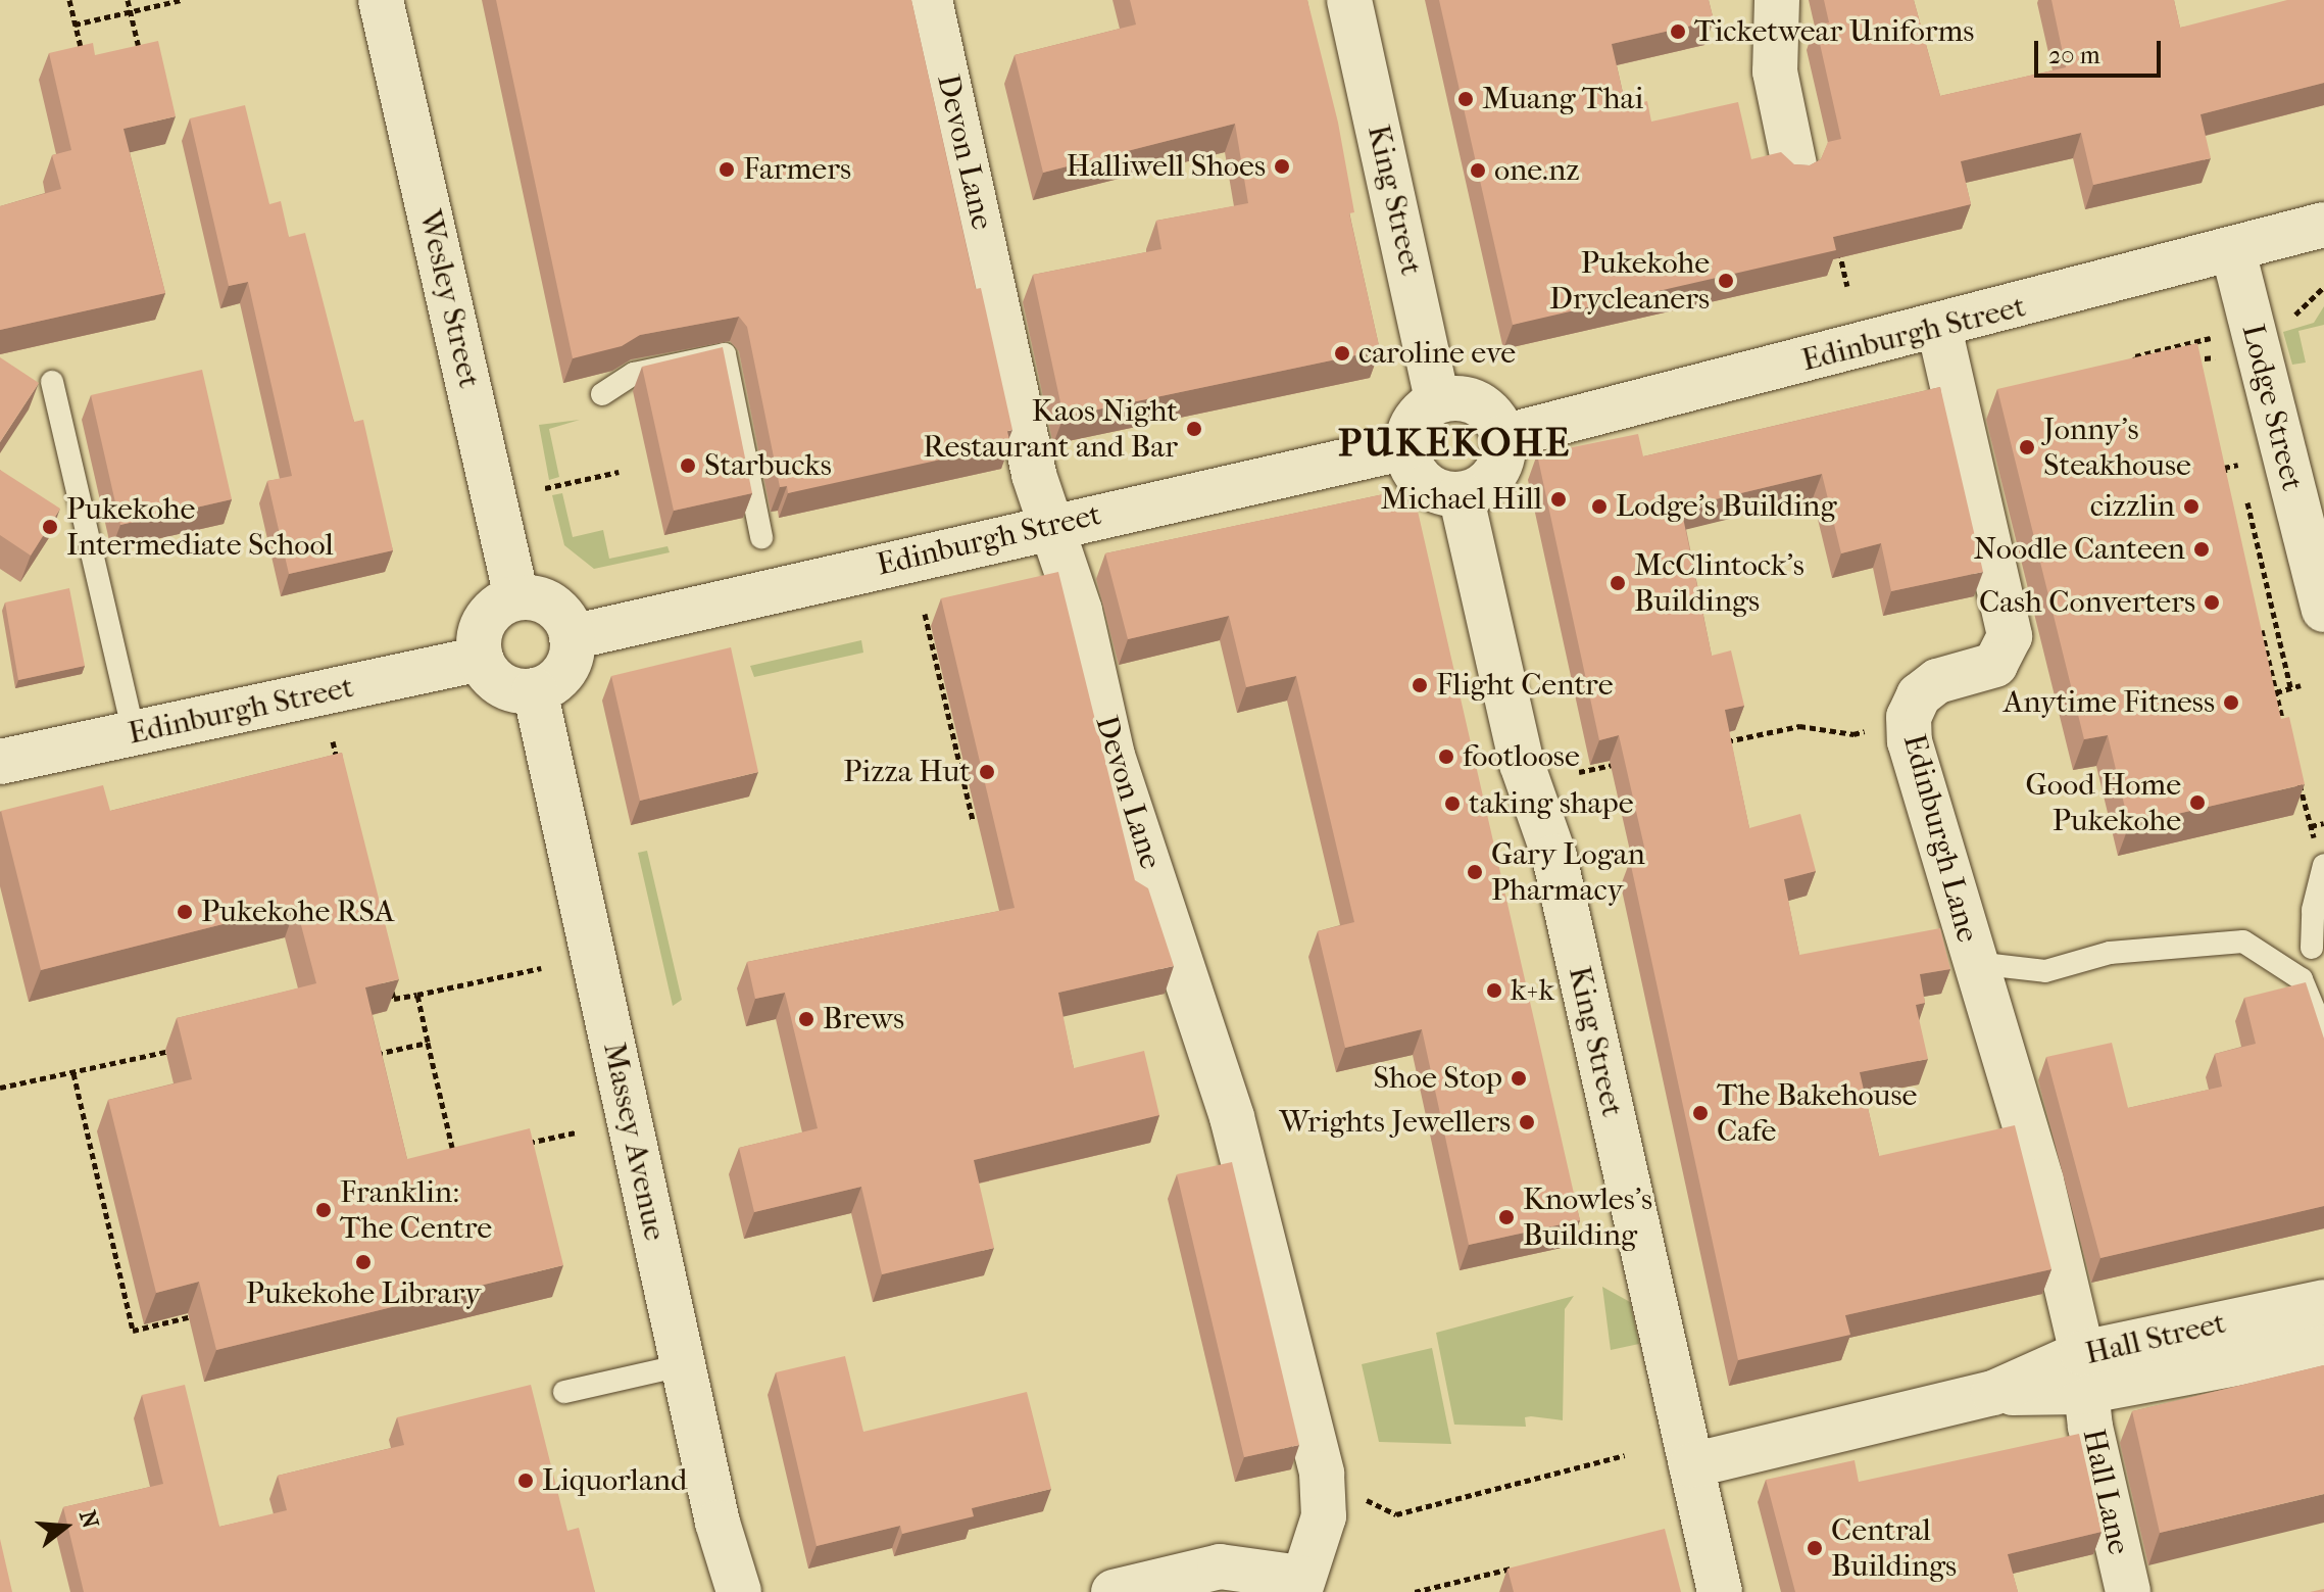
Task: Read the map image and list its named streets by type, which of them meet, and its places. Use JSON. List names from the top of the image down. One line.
{"streets":{"street":["Devon Lane","King Street","Wesley Street","Edinburgh Street","Lodge Street","Edinburgh Lane","Massey Avenue","Hall Street","Hall Lane"]},"crossings":[["Devon Lane","Edinburgh Street"],["King Street","Edinburgh Street"],["King Street","Hall Street"],["Wesley Street","Edinburgh Street"],["Wesley Street","Massey Avenue"],["Edinburgh Street","Lodge Street"],["Edinburgh Street","Edinburgh Lane"],["Edinburgh Street","Massey Avenue"],["Edinburgh Lane","Hall Street"],["Edinburgh Lane","Hall Lane"],["Hall Street","Hall Lane"]],"districts":["PUKEKOHE"],"places":["Ticketwear Uniforms","Muang Thai","Halliwell Shoes","Farmers","one.nz","Pukekohe Drycleaners","caroline eve","Kaos Night Restaurant and Bar","Jonny's Steakhouse","Starbucks","Michael Hill","Lodge's Building","cizzlin","Pukekohe Intermediate School","Noodle Canteen","McClintock’s Buildings","Cash Converters","Flight Centre","Anytime Fitness","footloose","Pizza Hut","Good Home Pukekohe","taking shape","Gary Logan Pharmacy","Pukekohe RSA","k+k","Brews","Shoe Stop","The Bakehouse Cafe","Wrights Jewellers","Franklin: The Centre","Knowles's Building","Pukekohe Library","Liquorland","Central Buildings"],"scale_bar":"20 m","north":"right"}
